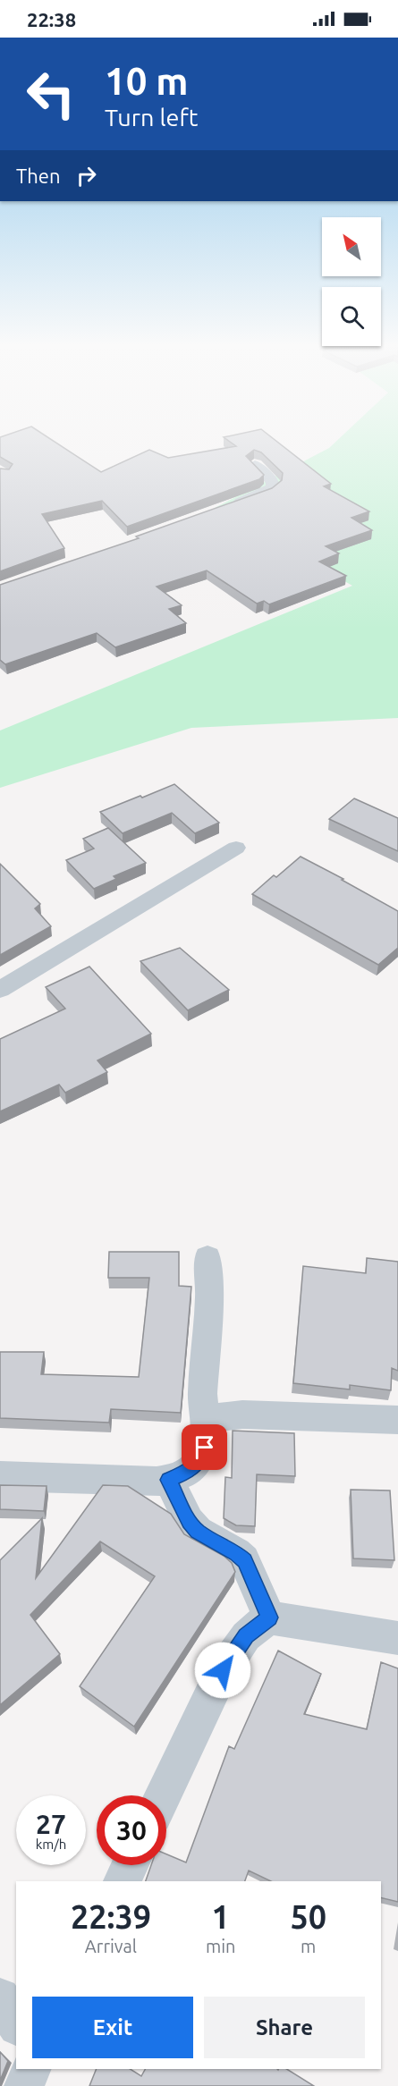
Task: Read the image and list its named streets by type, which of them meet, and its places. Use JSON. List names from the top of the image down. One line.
{"north":"top left","page":{"status":"22:38","turn":["10 m","Turn left"],"then":"Then","speed":"27 km/h","limit":"30","eta":["22:39","Arrival","1","min","50","m"],"buttons":["Exit","Share"]}}
